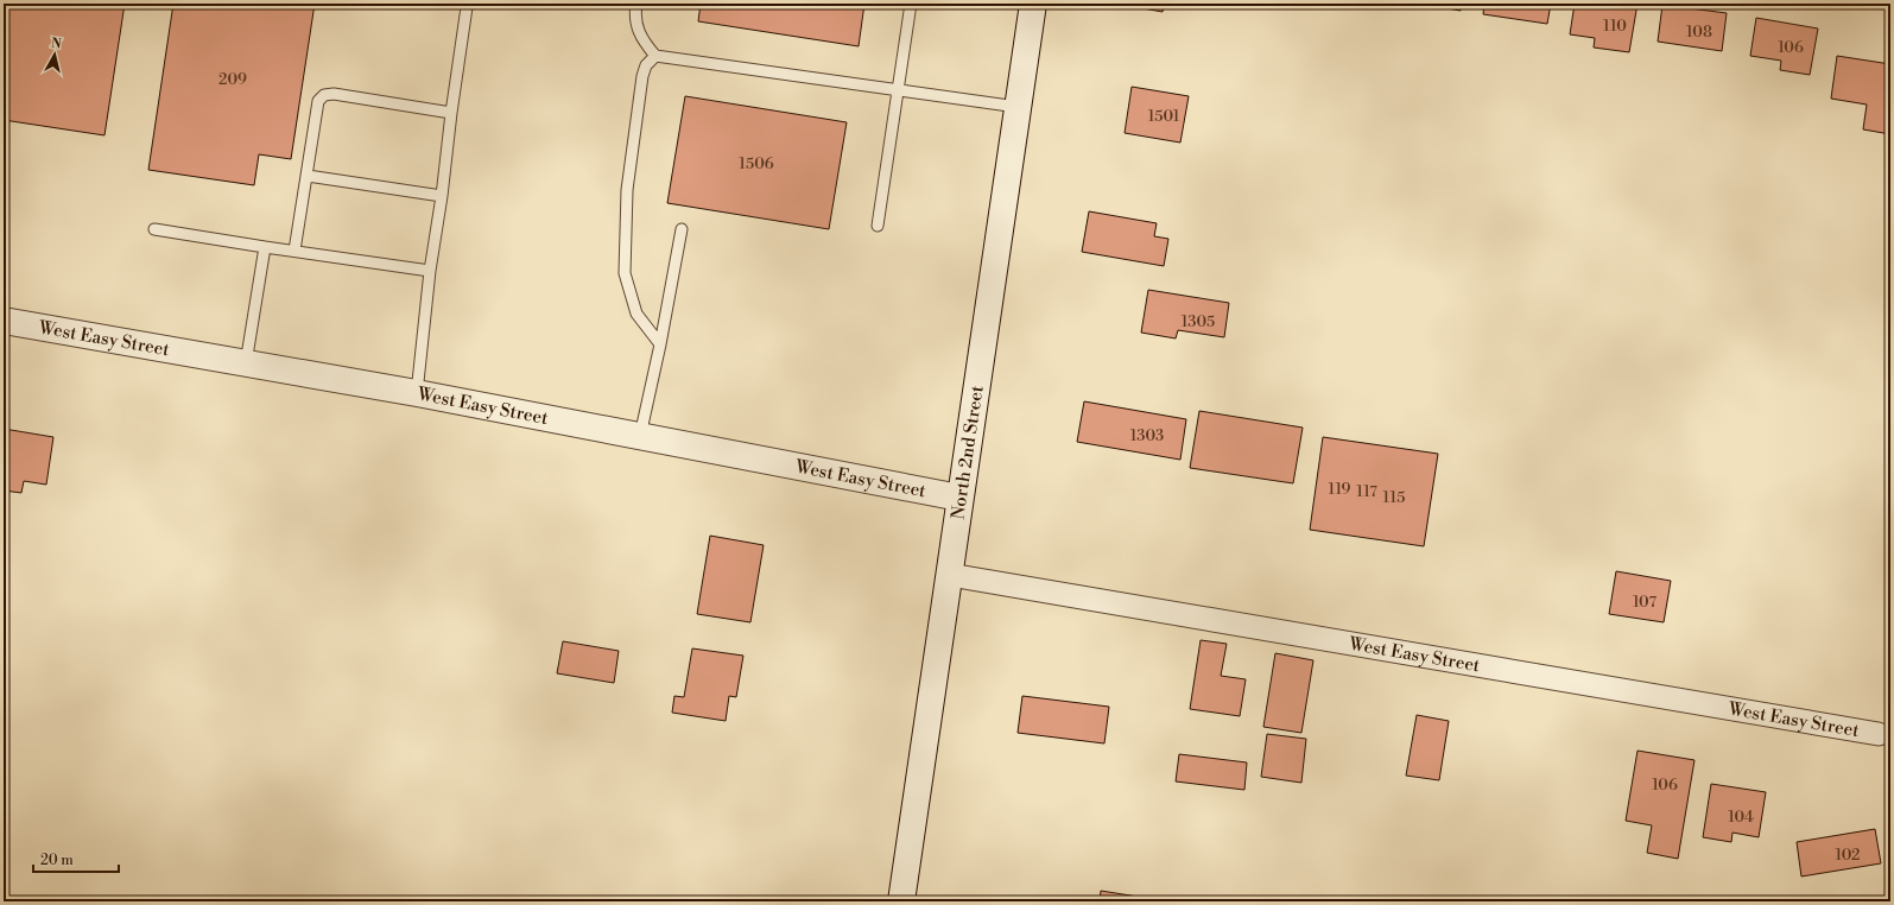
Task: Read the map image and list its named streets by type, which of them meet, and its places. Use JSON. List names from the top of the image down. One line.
{"streets":{"street":["West Easy Street","North 2nd Street"]},"crossings":[["West Easy Street","North 2nd Street"]],"house_numbers":["110","108","106","209","1501","1506","1305","1303","119","117","115","107","106","104","102"],"scale_bar":"20 m","north":"top"}
